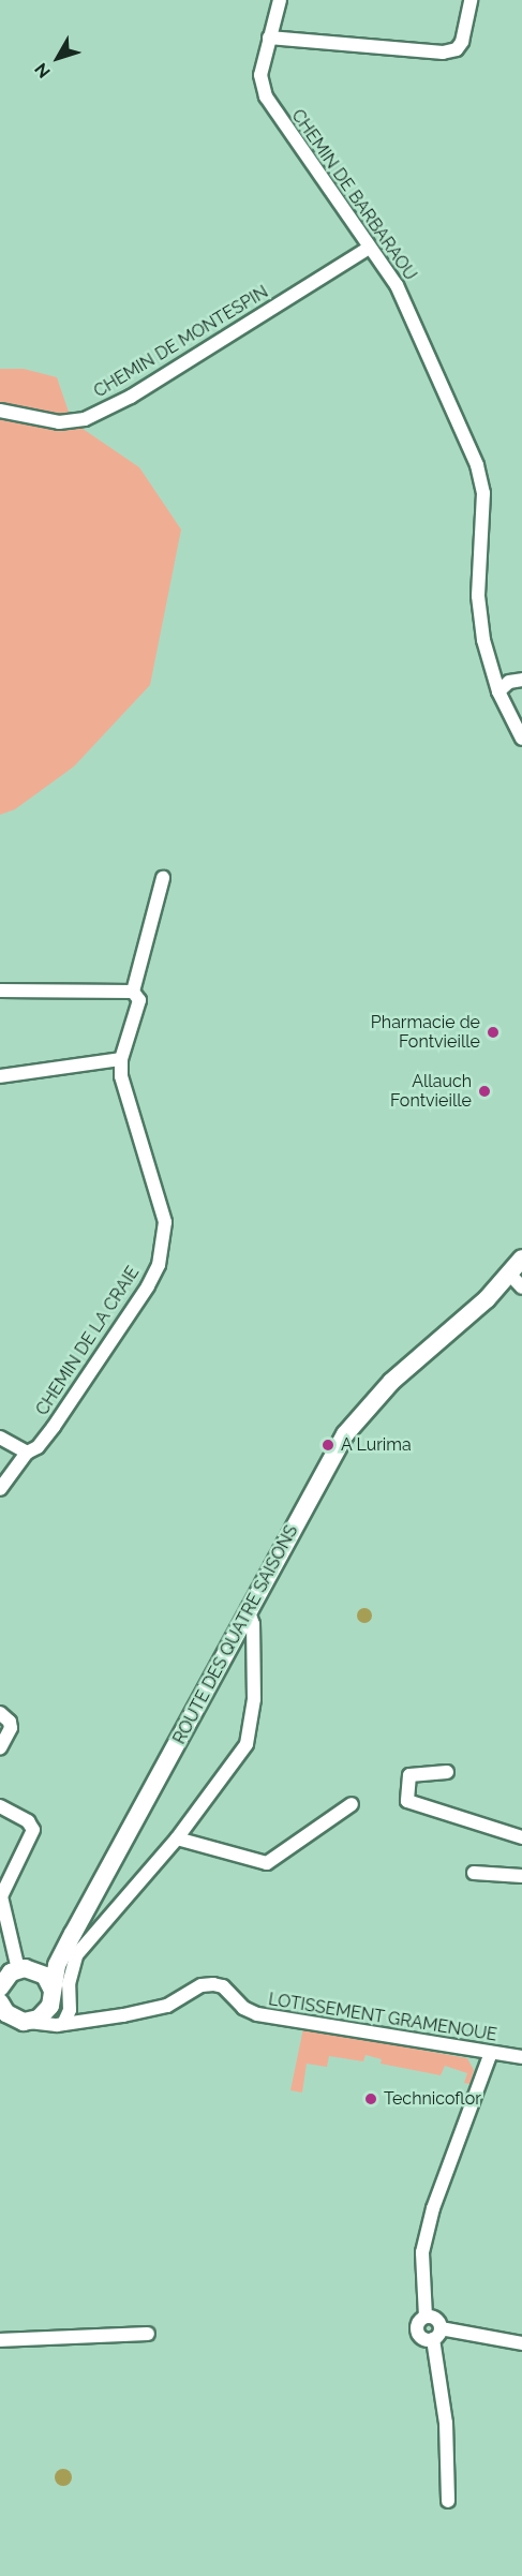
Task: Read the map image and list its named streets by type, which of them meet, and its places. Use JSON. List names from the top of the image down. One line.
{"streets":{"main road":["ROUTE DES QUATRE SAISONS"],"street":["CHEMIN DE BARBARAOU","CHEMIN DE MONTESPIN","CHEMIN DE LA CRAIE","LOTISSEMENT GRAMENOUE"]},"crossings":[["CHEMIN DE BARBARAOU","CHEMIN DE MONTESPIN"]],"places":["Pharmacie de Fontvieille","Allauch Fontvieille","A Lurima","Technicoflor"],"north":"bottom left"}
